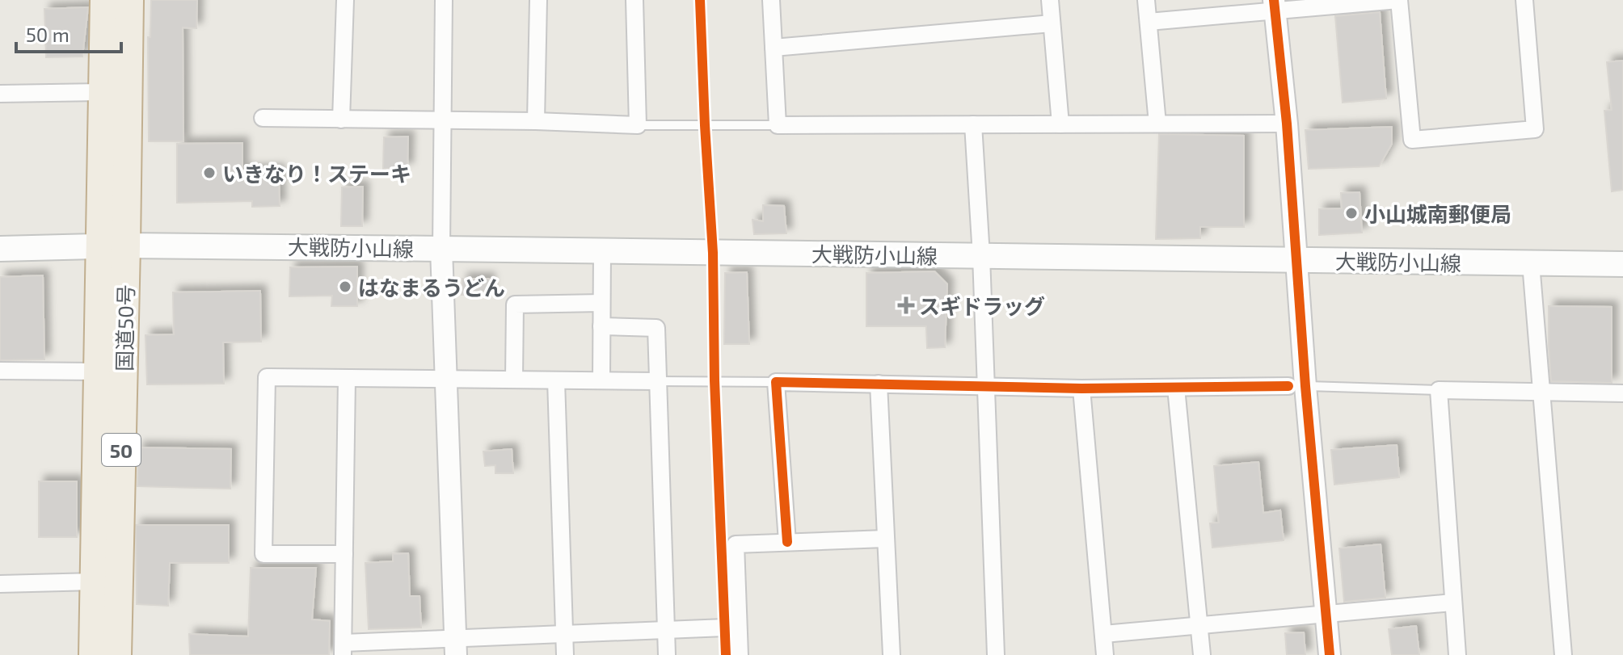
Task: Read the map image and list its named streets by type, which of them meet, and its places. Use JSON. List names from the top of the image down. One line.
{"streets":{"highway":["国道50号","50"],"main road":["大戦防小山線"]},"crossings":[["大戦防小山線","国道50号"]],"places":{"other":["いきなり！ステーキ","小山城南郵便局","はなまるうどん"],"health":["スギドラッグ"]},"scale_bar":"50 m"}
